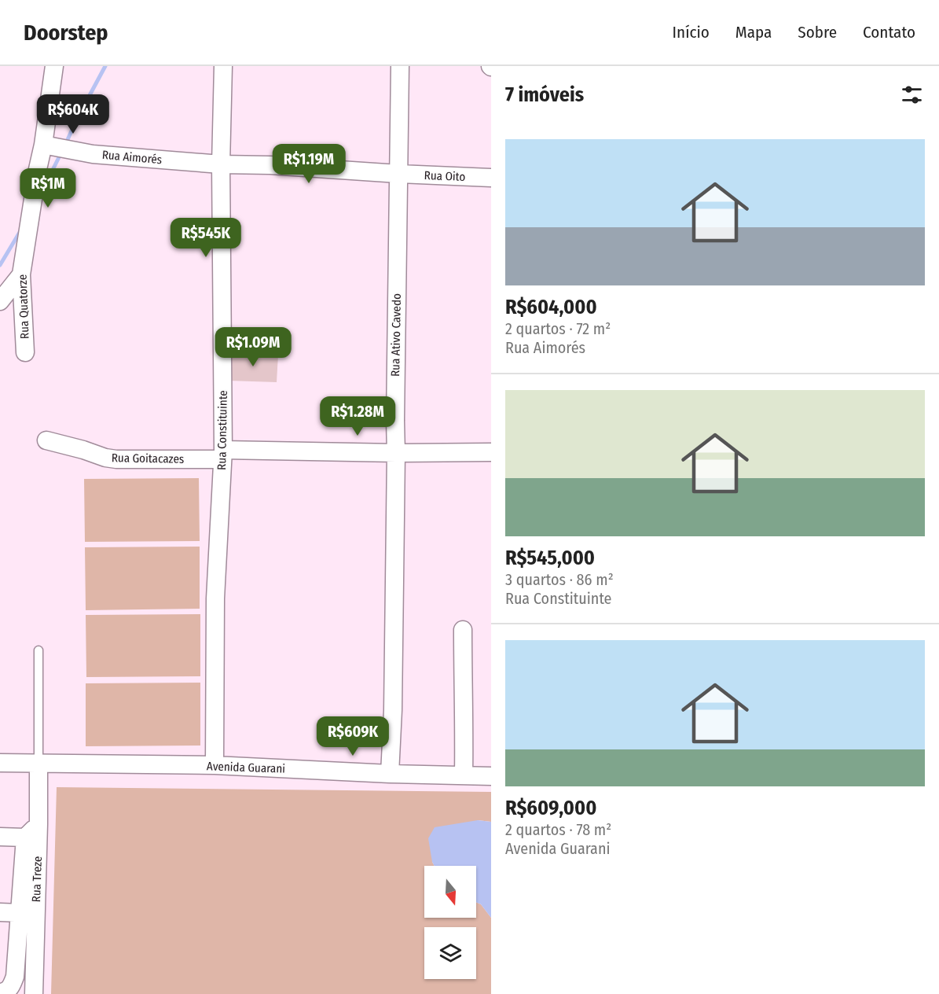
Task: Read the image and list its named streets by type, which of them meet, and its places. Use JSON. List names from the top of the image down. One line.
{"streets":{"street":["Rua Aimorés","Rua Oito","Rua Quatorze","Rua Ativo Cavedo","Rua Constituinte","Rua Goitacazes","Avenida Guarani","Rua Treze"]},"crossings":[["Rua Aimorés","Rua Oito"],["Rua Aimorés","Rua Quatorze"],["Rua Aimorés","Rua Ativo Cavedo"],["Rua Aimorés","Rua Constituinte"],["Rua Oito","Rua Ativo Cavedo"],["Rua Ativo Cavedo","Rua Goitacazes"],["Rua Ativo Cavedo","Avenida Guarani"],["Rua Constituinte","Rua Goitacazes"],["Rua Constituinte","Avenida Guarani"],["Avenida Guarani","Rua Treze"]],"north":"bottom","page":{"header":"Doorstep","nav":["Início","Mapa","Sobre","Contato"],"heading":"7 imóveis","price":["R$604K","R$1.19M","R$1M","R$545K","R$1.09M","R$1.28M","R$609K"],"list":[{"name":"R$604,000","note":"2 quartos · 72 m² · Rua Aimorés"},{"name":"R$545,000","note":"3 quartos · 86 m² · Rua Constituinte"},{"name":"R$609,000","note":"2 quartos · 78 m² · Avenida Guarani"}]}}
